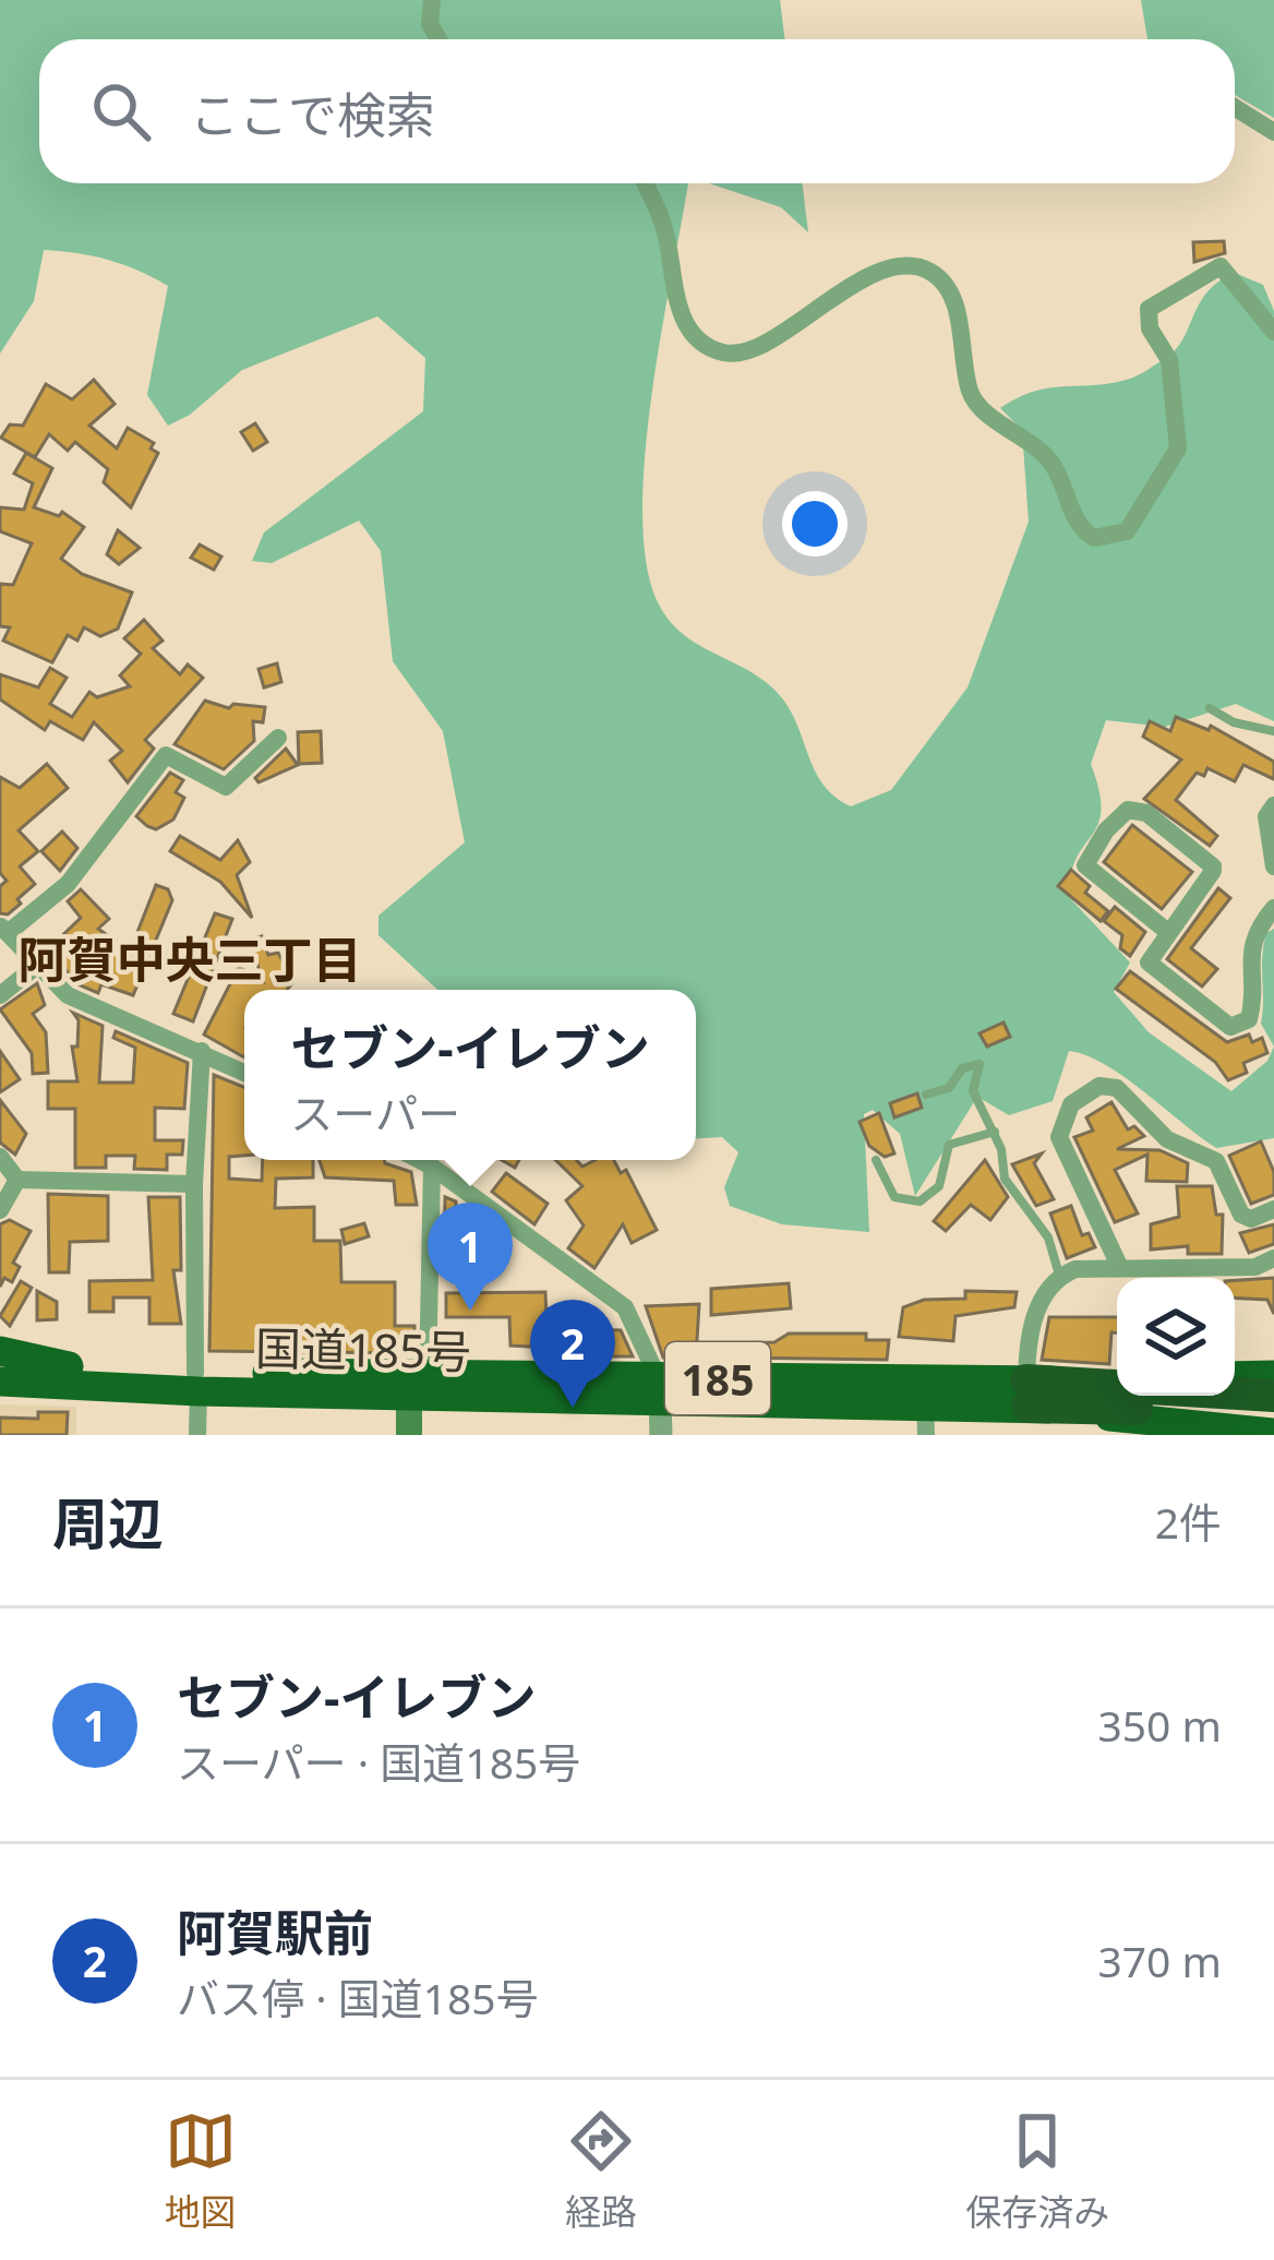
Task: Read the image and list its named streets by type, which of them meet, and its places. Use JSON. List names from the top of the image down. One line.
{"streets":{"highway":["国道185号","185"]},"districts":["阿賀中央三丁目"],"page":{"search":"ここで検索","popup":["セブン-イレブン","スーパー"],"pins":["1","2"],"heading":["周辺","2件"],"list":[{"mark":"1","name":"セブン-イレブン","note":"スーパー · 国道185号","value":"350 m"},{"mark":"2","name":"阿賀駅前","note":"バス停 · 国道185号","value":"370 m"}],"nav":["地図","経路","保存済み"]}}
